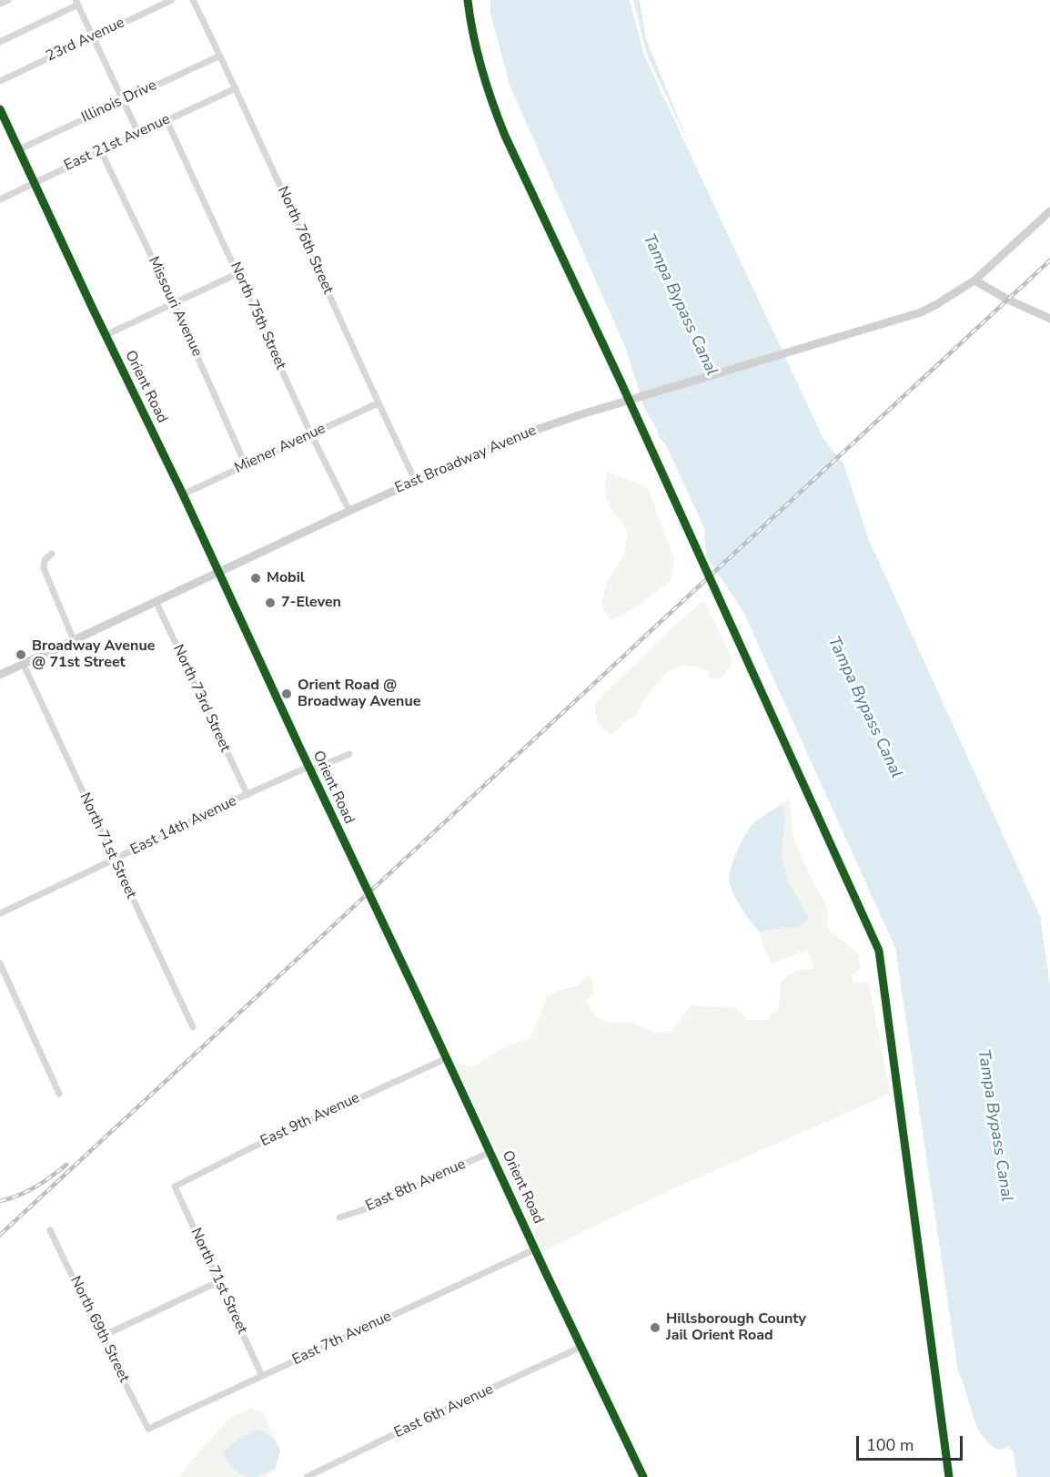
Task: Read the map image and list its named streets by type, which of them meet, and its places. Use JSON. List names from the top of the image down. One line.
{"streets":{"main road":["East Broadway Avenue"],"street":["23rd Avenue","Illinois Drive","East 21st Avenue","North 76th Street","Missouri Avenue","North 75th Street","Orient Road","Miener Avenue","North 73rd Street","East 14th Avenue","North 71st Street","East 9th Avenue","East 8th Avenue","North 69th Street","East 7th Avenue","East 6th Avenue"]},"crossings":[["Illinois Drive","North 76th Street"],["Illinois Drive","Orient Road"],["East 21st Avenue","North 76th Street"],["East 21st Avenue","Missouri Avenue"],["East 21st Avenue","North 75th Street"],["East 21st Avenue","Orient Road"],["North 76th Street","Miener Avenue"],["North 76th Street","East Broadway Avenue"],["Missouri Avenue","Miener Avenue"],["North 75th Street","Miener Avenue"],["North 75th Street","East Broadway Avenue"],["Orient Road","Miener Avenue"],["Orient Road","East Broadway Avenue"],["Orient Road","East 14th Avenue"],["Orient Road","East 9th Avenue"],["Orient Road","East 8th Avenue"],["Orient Road","East 7th Avenue"],["Orient Road","East 6th Avenue"],["East Broadway Avenue","North 73rd Street"],["East Broadway Avenue","North 71st Street"],["North 73rd Street","East 14th Avenue"],["East 14th Avenue","North 71st Street"],["North 71st Street","East 9th Avenue"],["North 71st Street","East 7th Avenue"],["North 69th Street","East 7th Avenue"]],"water":["Tampa Bypass Canal"],"places":["Mobil","7-Eleven","Broadway Avenue @ 71st Street","Orient Road @ Broadway Avenue","Hillsborough County Jail Orient Road"],"scale_bar":"100 m"}
